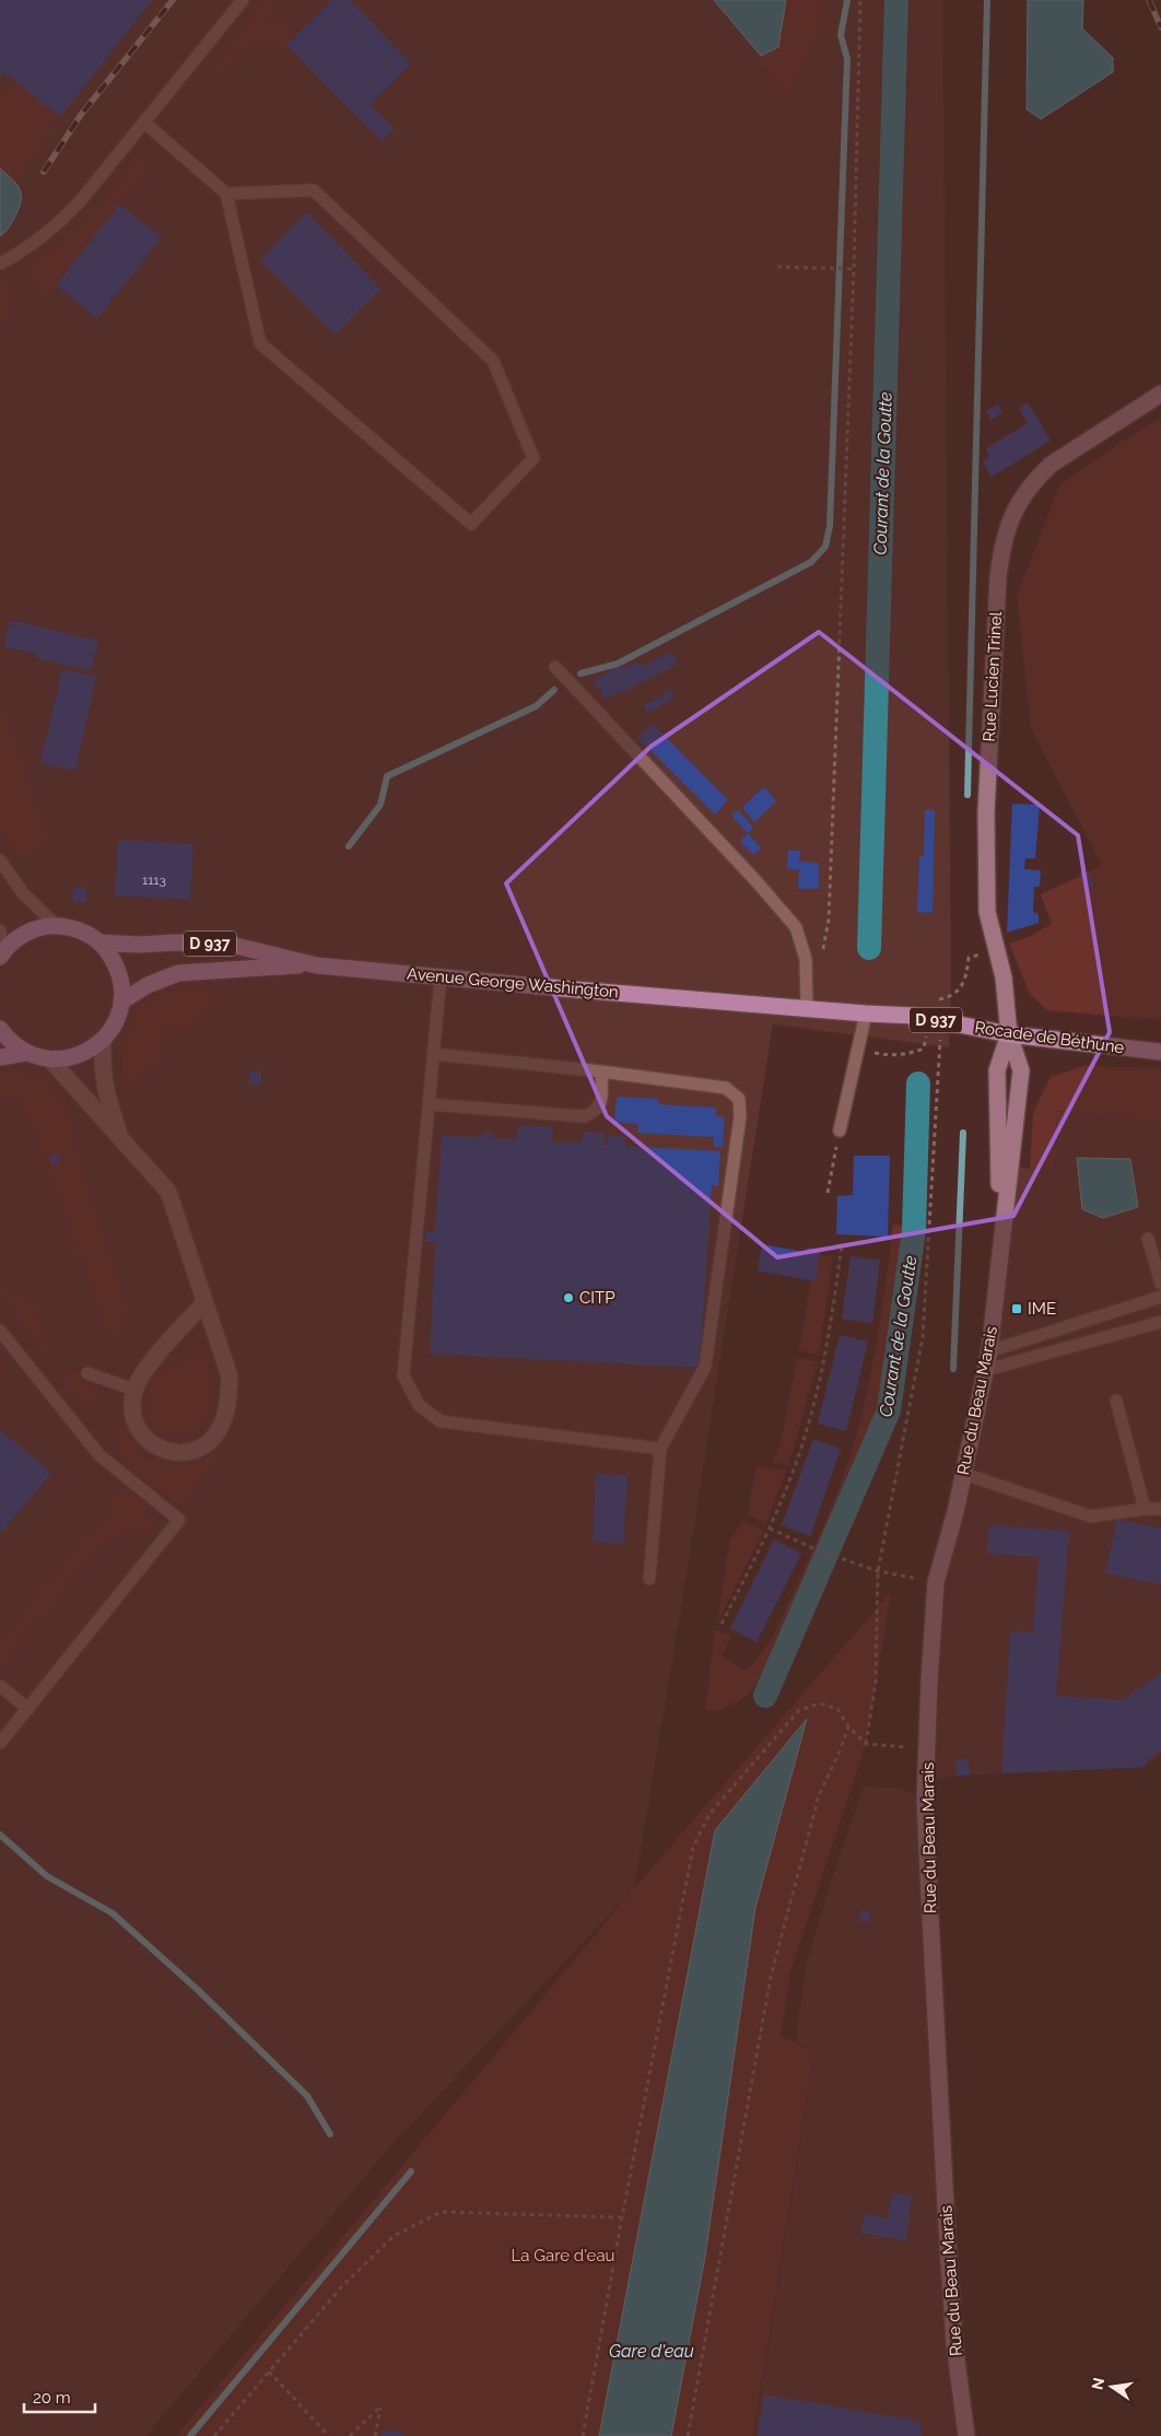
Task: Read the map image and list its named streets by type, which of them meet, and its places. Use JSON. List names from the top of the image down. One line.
{"streets":{"main road":["D 937","Avenue George Washington","Rocade de Béthune"],"street":["Rue Lucien Trinel","Rue du Beau Marais"]},"crossings":[["Rue Lucien Trinel","Rocade de Béthune"],["Rue Lucien Trinel","Rue du Beau Marais"],["Avenue George Washington","Rocade de Béthune"],["Rocade de Béthune","Rue du Beau Marais"]],"water":["Courant de la Goutte","Gare d'eau"],"parks":["La Gare d'eau"],"places":{"other":["CITP"],"transit":["IME"]},"house_numbers":["1113"],"scale_bar":"20 m","north":"left"}
